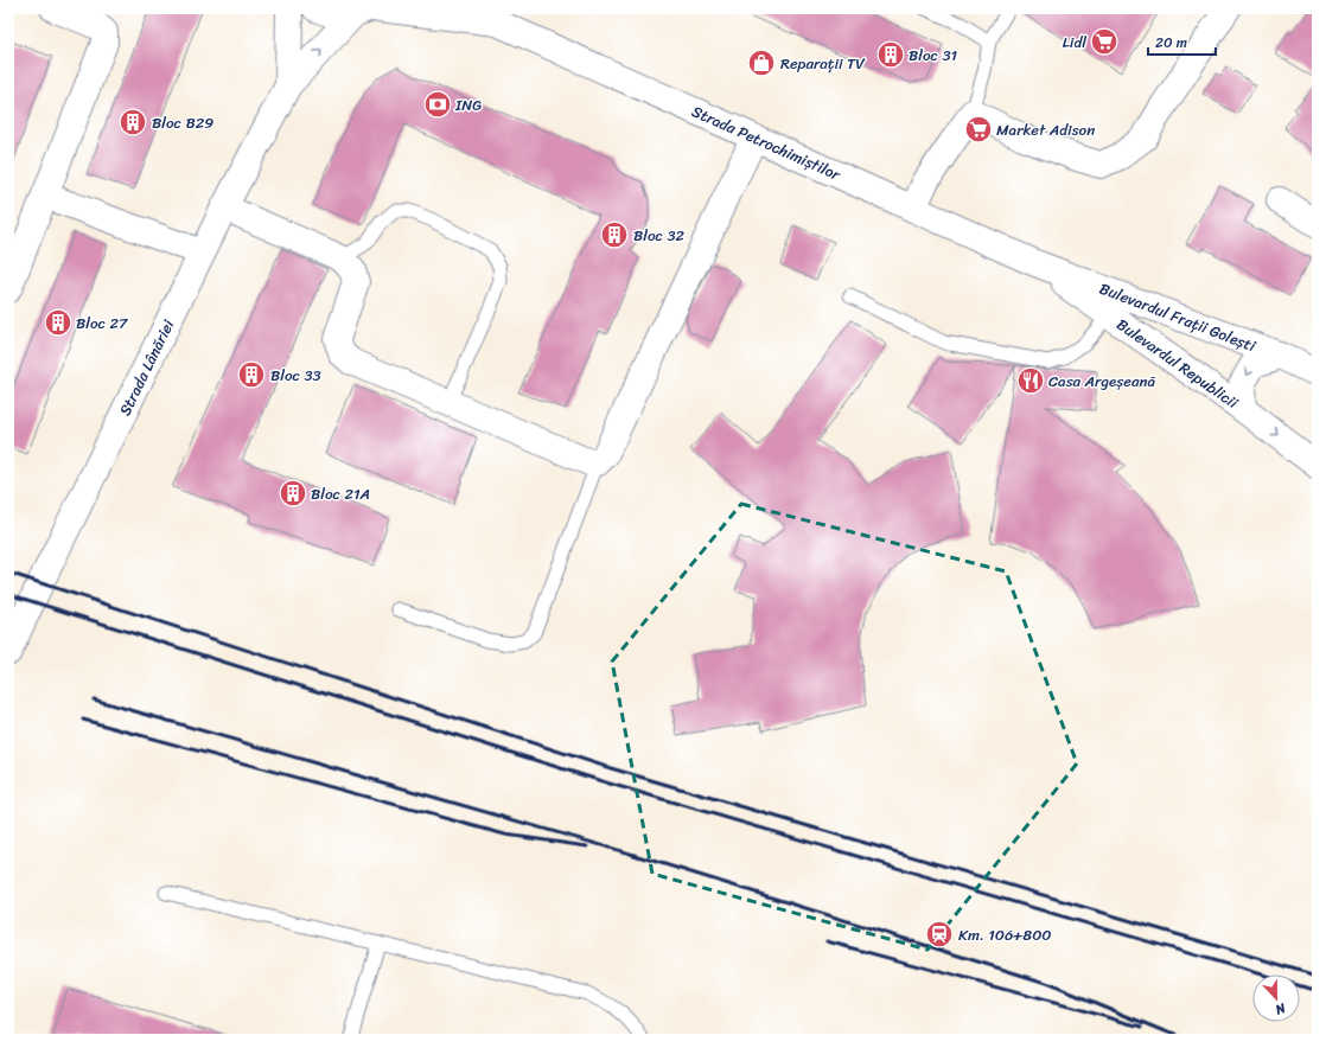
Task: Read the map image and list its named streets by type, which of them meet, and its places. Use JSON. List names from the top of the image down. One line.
{"streets":{"street":["Strada Petrochimiștilor","Bulevardul Frații Golești","Bulevardul Republicii","Strada Lânăriei"]},"crossings":[["Strada Petrochimiștilor","Bulevardul Frații Golești"],["Strada Petrochimiștilor","Bulevardul Republicii"],["Bulevardul Frații Golești","Bulevardul Republicii"]],"places":{"supermarket":["Lidl","Market Adison"],"building":["Bloc 31","Bloc B29","Bloc 32","Bloc 27","Bloc 33","Bloc 21A"],"shop":["Reparații TV"],"bank":["ING"],"restaurant":["Casa Argeșeană"],"station":["Km. 106+800"]},"scale_bar":"20 m","north":"bottom"}
